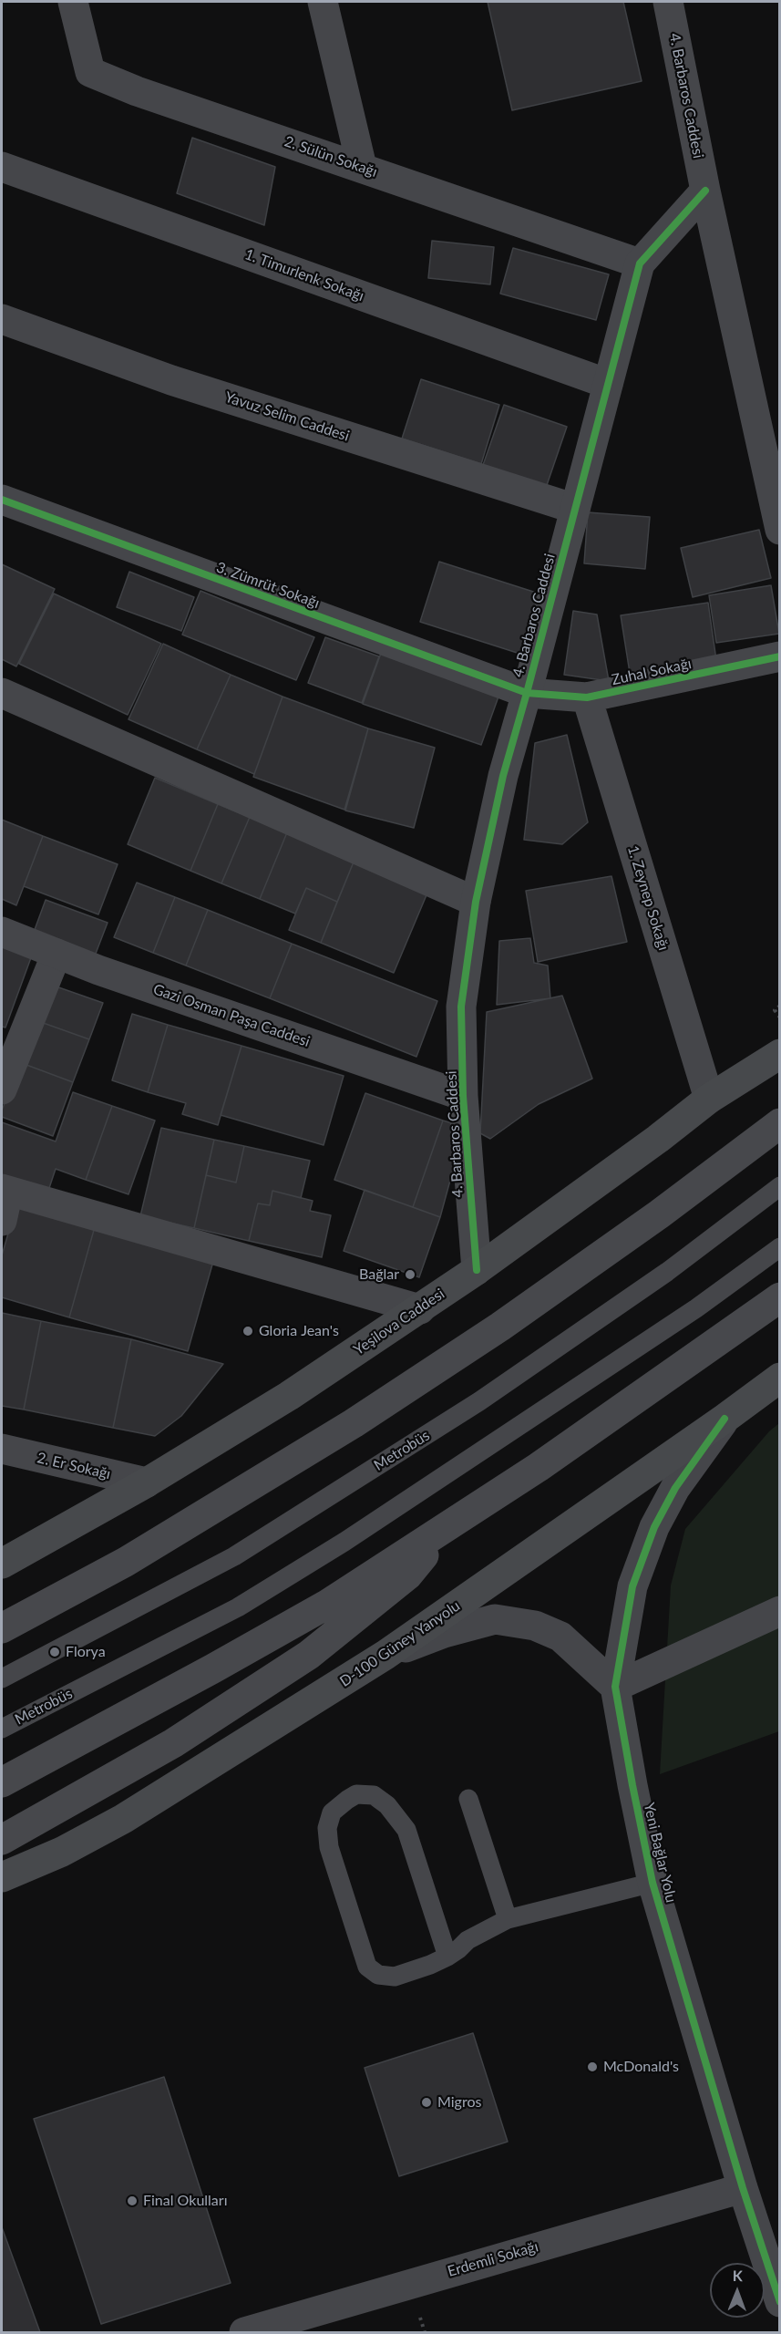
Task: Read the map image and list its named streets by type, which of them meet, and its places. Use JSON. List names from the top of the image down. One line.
{"streets":{"main road":["Yeşilova Caddesi","D-100 Güney Yanyolu"],"street":["4. Barbaros Caddesi","2. Sülün Sokağı","1. Timurlenk Sokağı","Yavuz Selim Caddesi","3. Zümrüt Sokağı","Zuhal Sokağı","1. Zeynep Sokağı","Gazi Osman Paşa Caddesi","2. Er Sokağı","Yeni Bağlar Yolu","Erdemli Sokağı"],"lane":["Metrobüs"]},"crossings":[["4. Barbaros Caddesi","2. Sülün Sokağı"],["4. Barbaros Caddesi","1. Timurlenk Sokağı"],["4. Barbaros Caddesi","Yavuz Selim Caddesi"],["4. Barbaros Caddesi","3. Zümrüt Sokağı"],["4. Barbaros Caddesi","Zuhal Sokağı"],["4. Barbaros Caddesi","Gazi Osman Paşa Caddesi"],["4. Barbaros Caddesi","Yeşilova Caddesi"],["3. Zümrüt Sokağı","Zuhal Sokağı"],["Zuhal Sokağı","1. Zeynep Sokağı"],["1. Zeynep Sokağı","Yeşilova Caddesi"],["Yeşilova Caddesi","2. Er Sokağı"],["D-100 Güney Yanyolu","Yeni Bağlar Yolu"],["Yeni Bağlar Yolu","Erdemli Sokağı"]],"places":["Bağlar","Gloria Jean's","Florya","McDonald's","Migros","Final Okulları"],"north":"top"}
